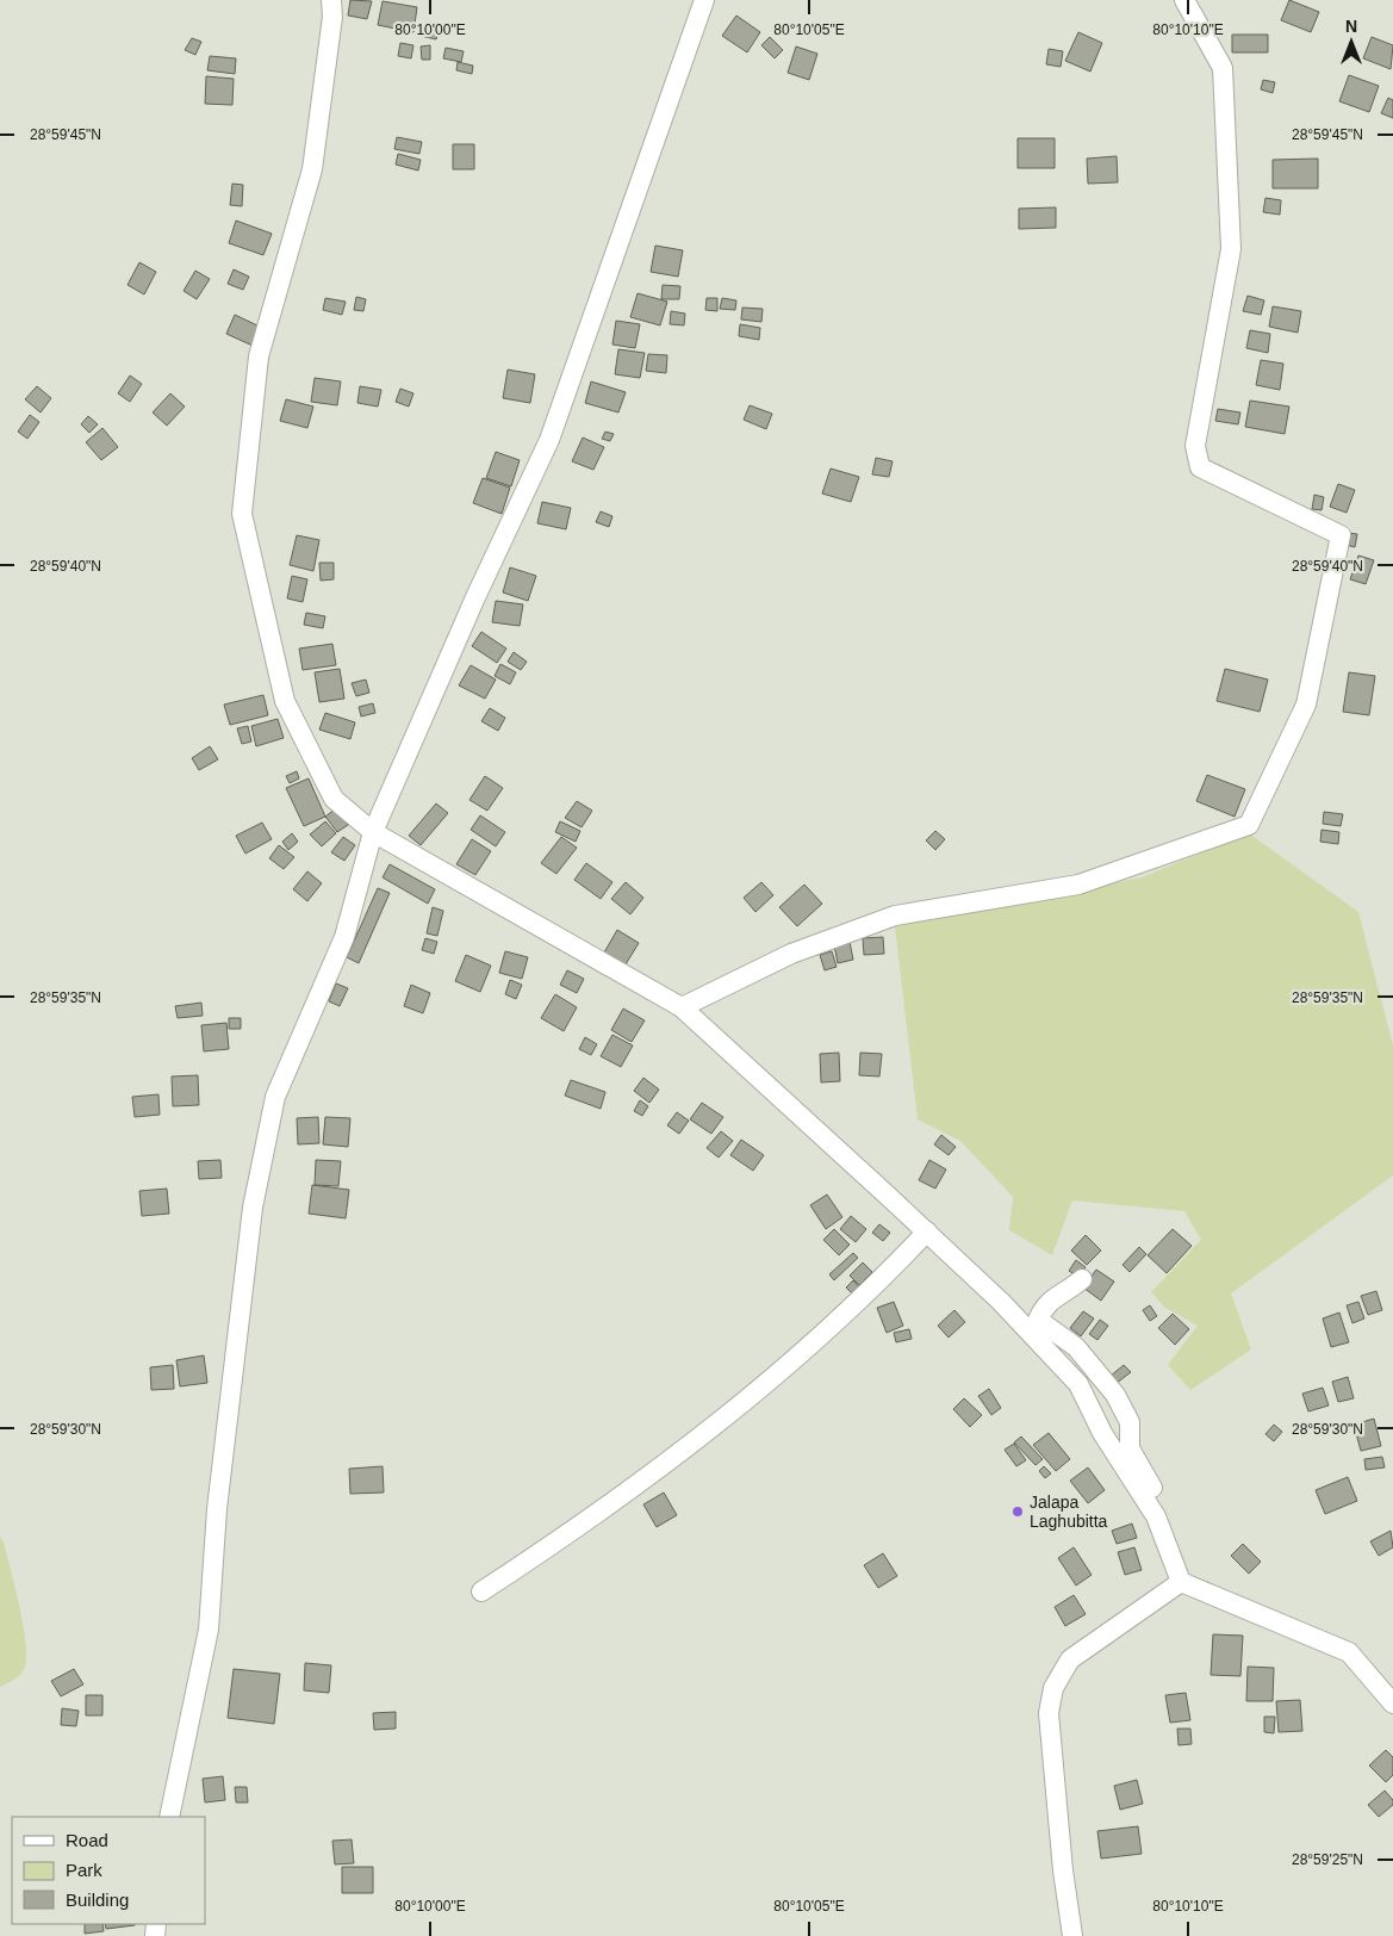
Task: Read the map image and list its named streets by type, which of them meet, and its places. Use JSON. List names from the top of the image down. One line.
{"places":["Jalapa Laghubitta"],"legend":["Road","Park","Building"],"north":"top","coordinates":["80°10'00\"E","80°10'05\"E","80°10'10\"E","28°59'45\"N","28°59'40\"N","28°59'35\"N","28°59'30\"N","28°59'25\"N"]}
